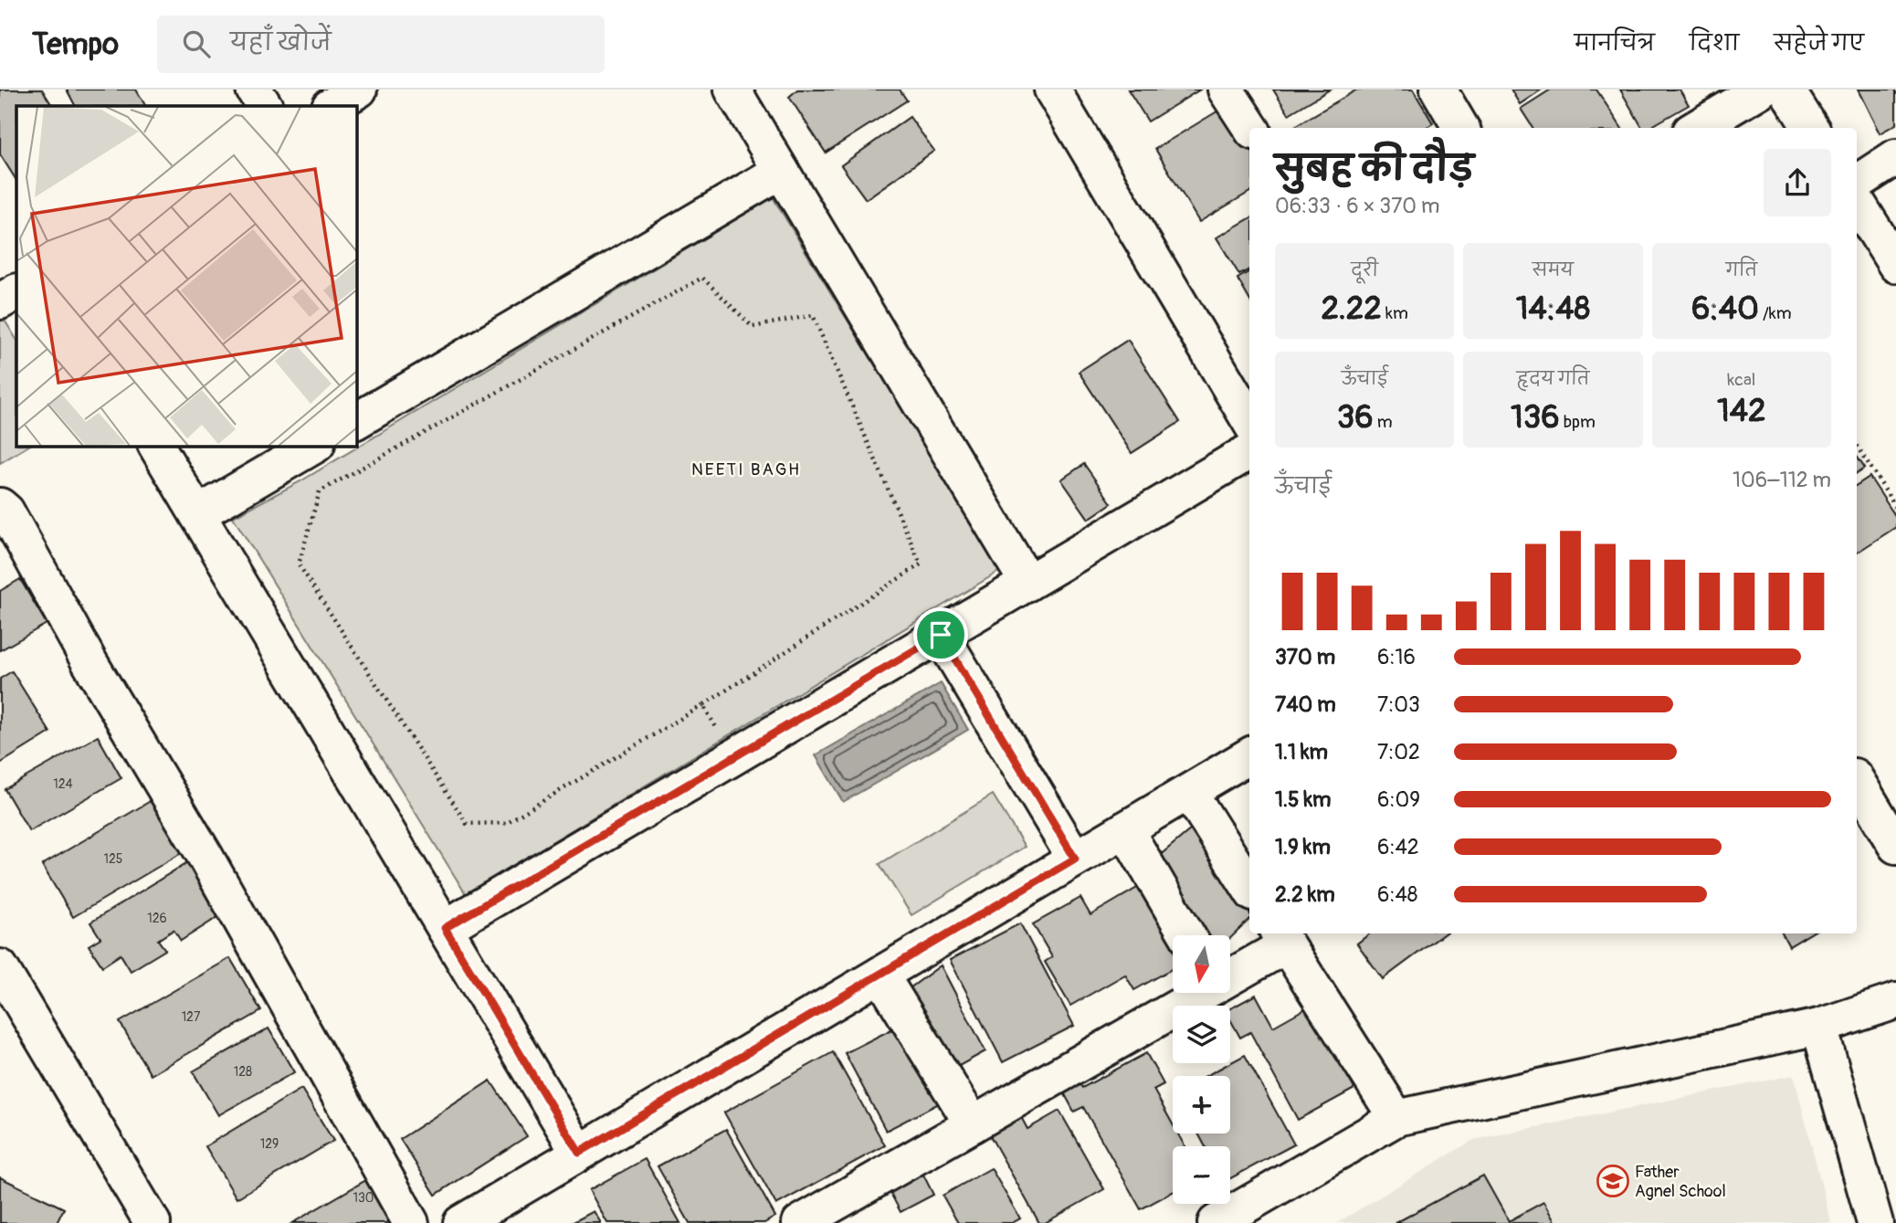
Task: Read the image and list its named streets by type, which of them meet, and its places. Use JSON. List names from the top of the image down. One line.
{"districts":["NEETI BAGH"],"places":{"school or university":["Father Agnel School"]},"house_numbers":["124","125","126","127","128","129","130"],"north":"bottom","page":{"header":"Tempo","search":"यहाँ खोजें","nav":["मानचित्र","दिशा","सहेजे गए"],"heading":["सुबह की दौड़","06:33 · 6 × 370 m"],"stats":[["दूरी","2.22 km"],["समय","14:48"],["गति","6:40 /km"],["ऊँचाई","36 m"],["हृदय गति","136 bpm"],["kcal","142"]],"chart":["ऊँचाई","106–112 m"],"list":[{"name":"370 m","note":"6:16"},{"name":"740 m","note":"7:03"},{"name":"1.1 km","note":"7:02"},{"name":"1.5 km","note":"6:09"},{"name":"1.9 km","note":"6:42"},{"name":"2.2 km","note":"6:48"}],"map_buttons":["+","−"]}}
